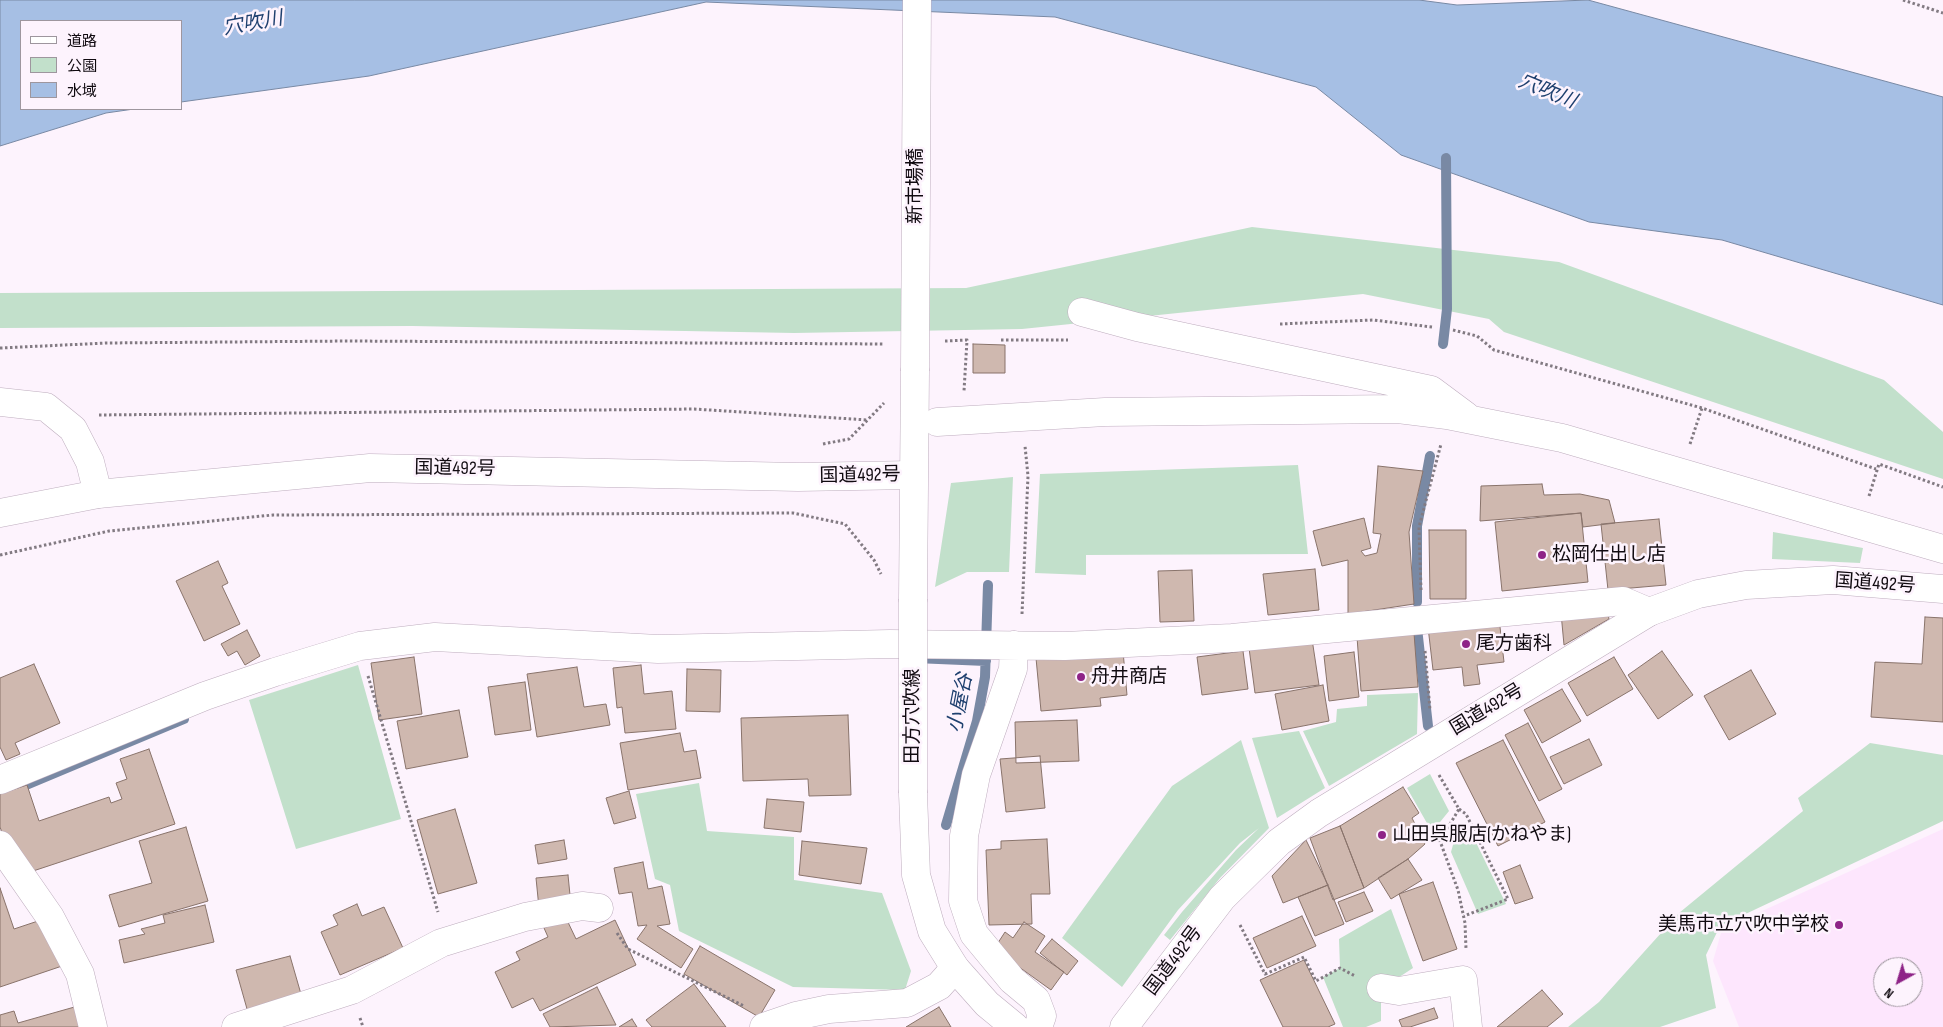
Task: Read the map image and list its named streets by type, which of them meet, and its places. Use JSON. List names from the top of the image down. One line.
{"streets":{"main road":["新市場橋","国道492号","田方穴吹線"]},"crossings":[["新市場橋","田方穴吹線"],["国道492号","田方穴吹線"]],"water":["穴吹川","小屋谷"],"places":["松岡仕出し店","尾方歯科","舟井商店","山田呉服店(かねやま)","美馬市立穴吹中学校"],"legend":["道路","公園","水域"],"north":"bottom left"}
